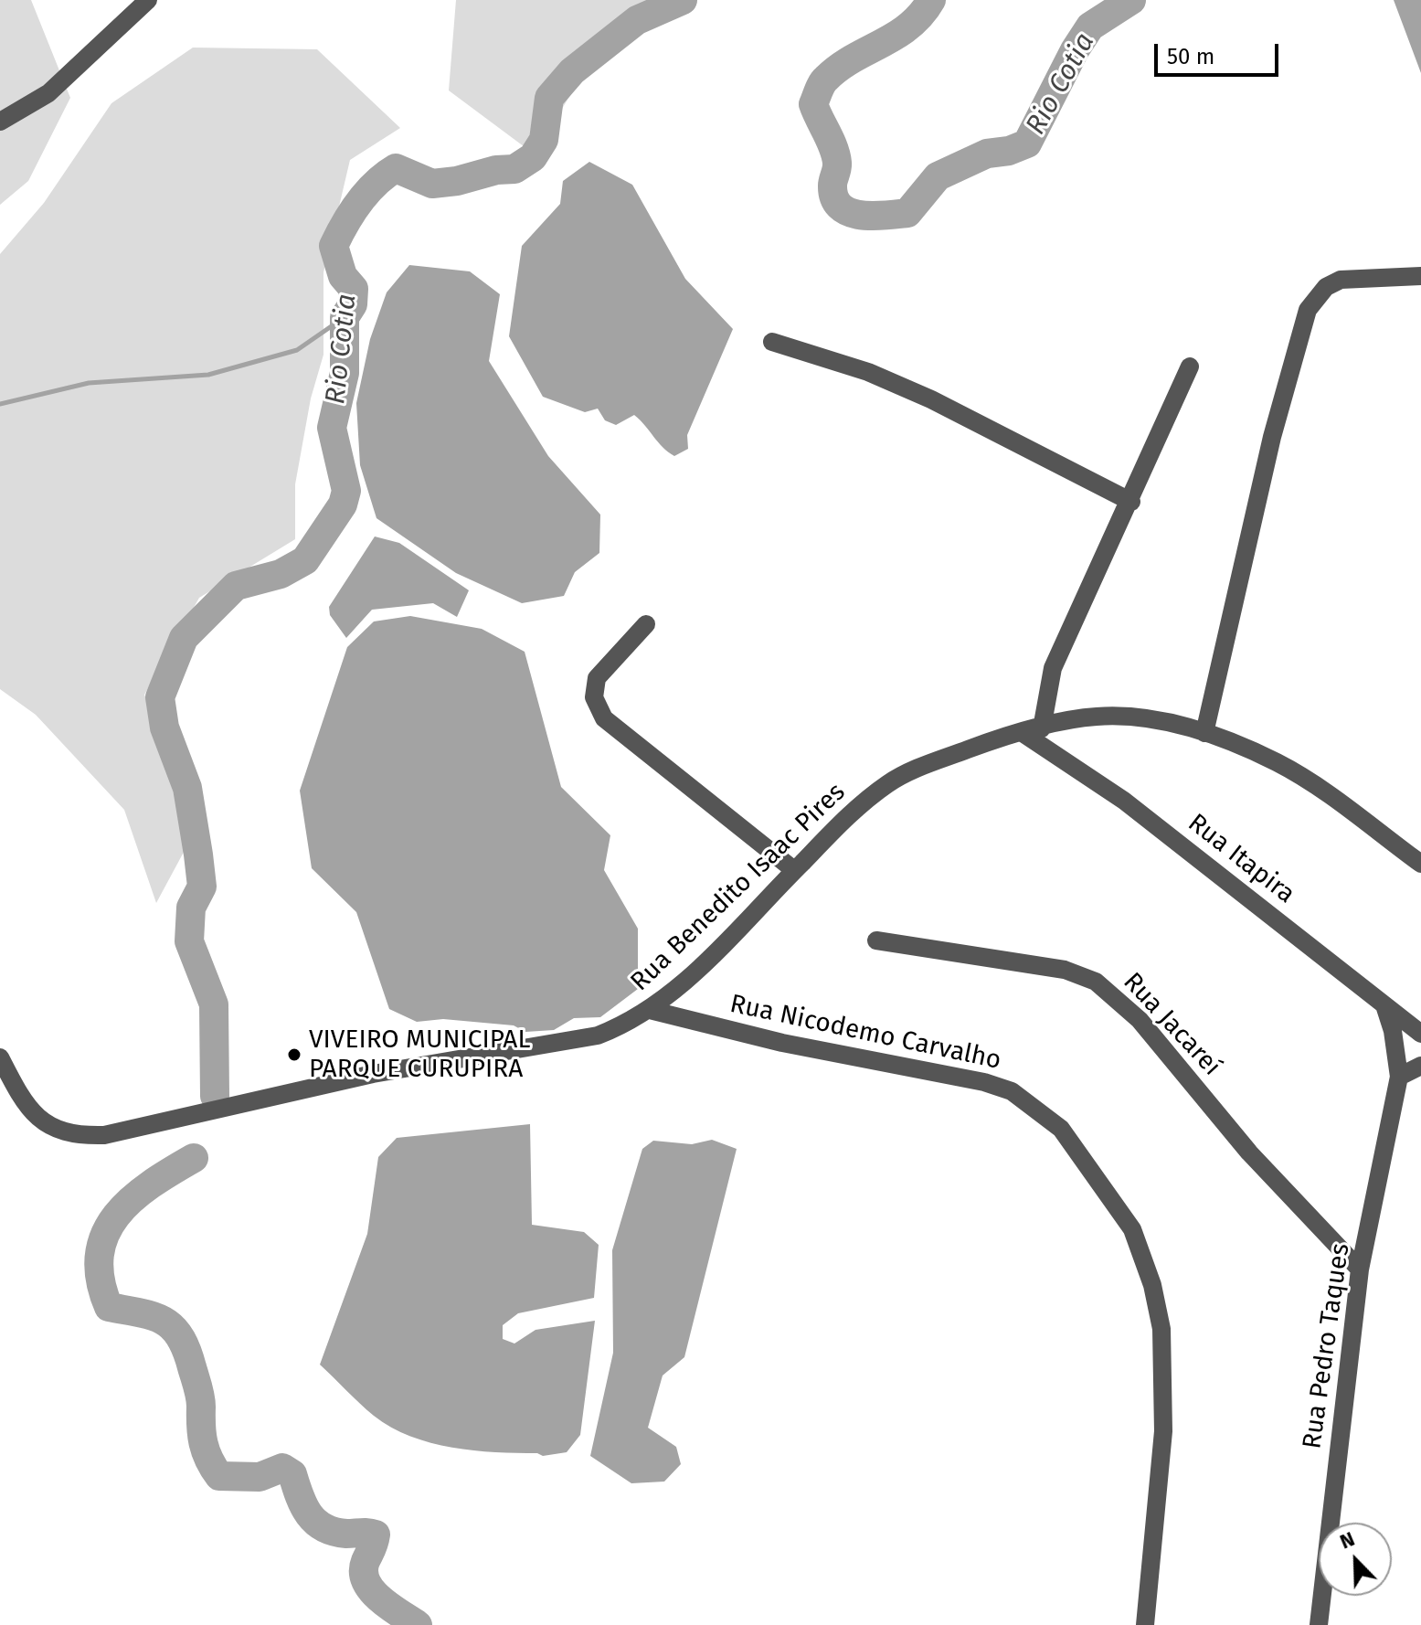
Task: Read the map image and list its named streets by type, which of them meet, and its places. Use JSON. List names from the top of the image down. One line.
{"streets":{"street":["Rua Itapira","Rua Benedito Isaac Pires","Rua Jacareí","Rua Nicodemo Carvalho","Rua Pedro Taques"]},"crossings":[["Rua Itapira","Rua Benedito Isaac Pires"],["Rua Itapira","Rua Pedro Taques"],["Rua Benedito Isaac Pires","Rua Nicodemo Carvalho"],["Rua Jacareí","Rua Pedro Taques"]],"water":["Rio Cotia"],"places":["VIVEIRO MUNICIPAL PARQUE CURUPIRA"],"scale_bar":"50 m","north":"top left"}
